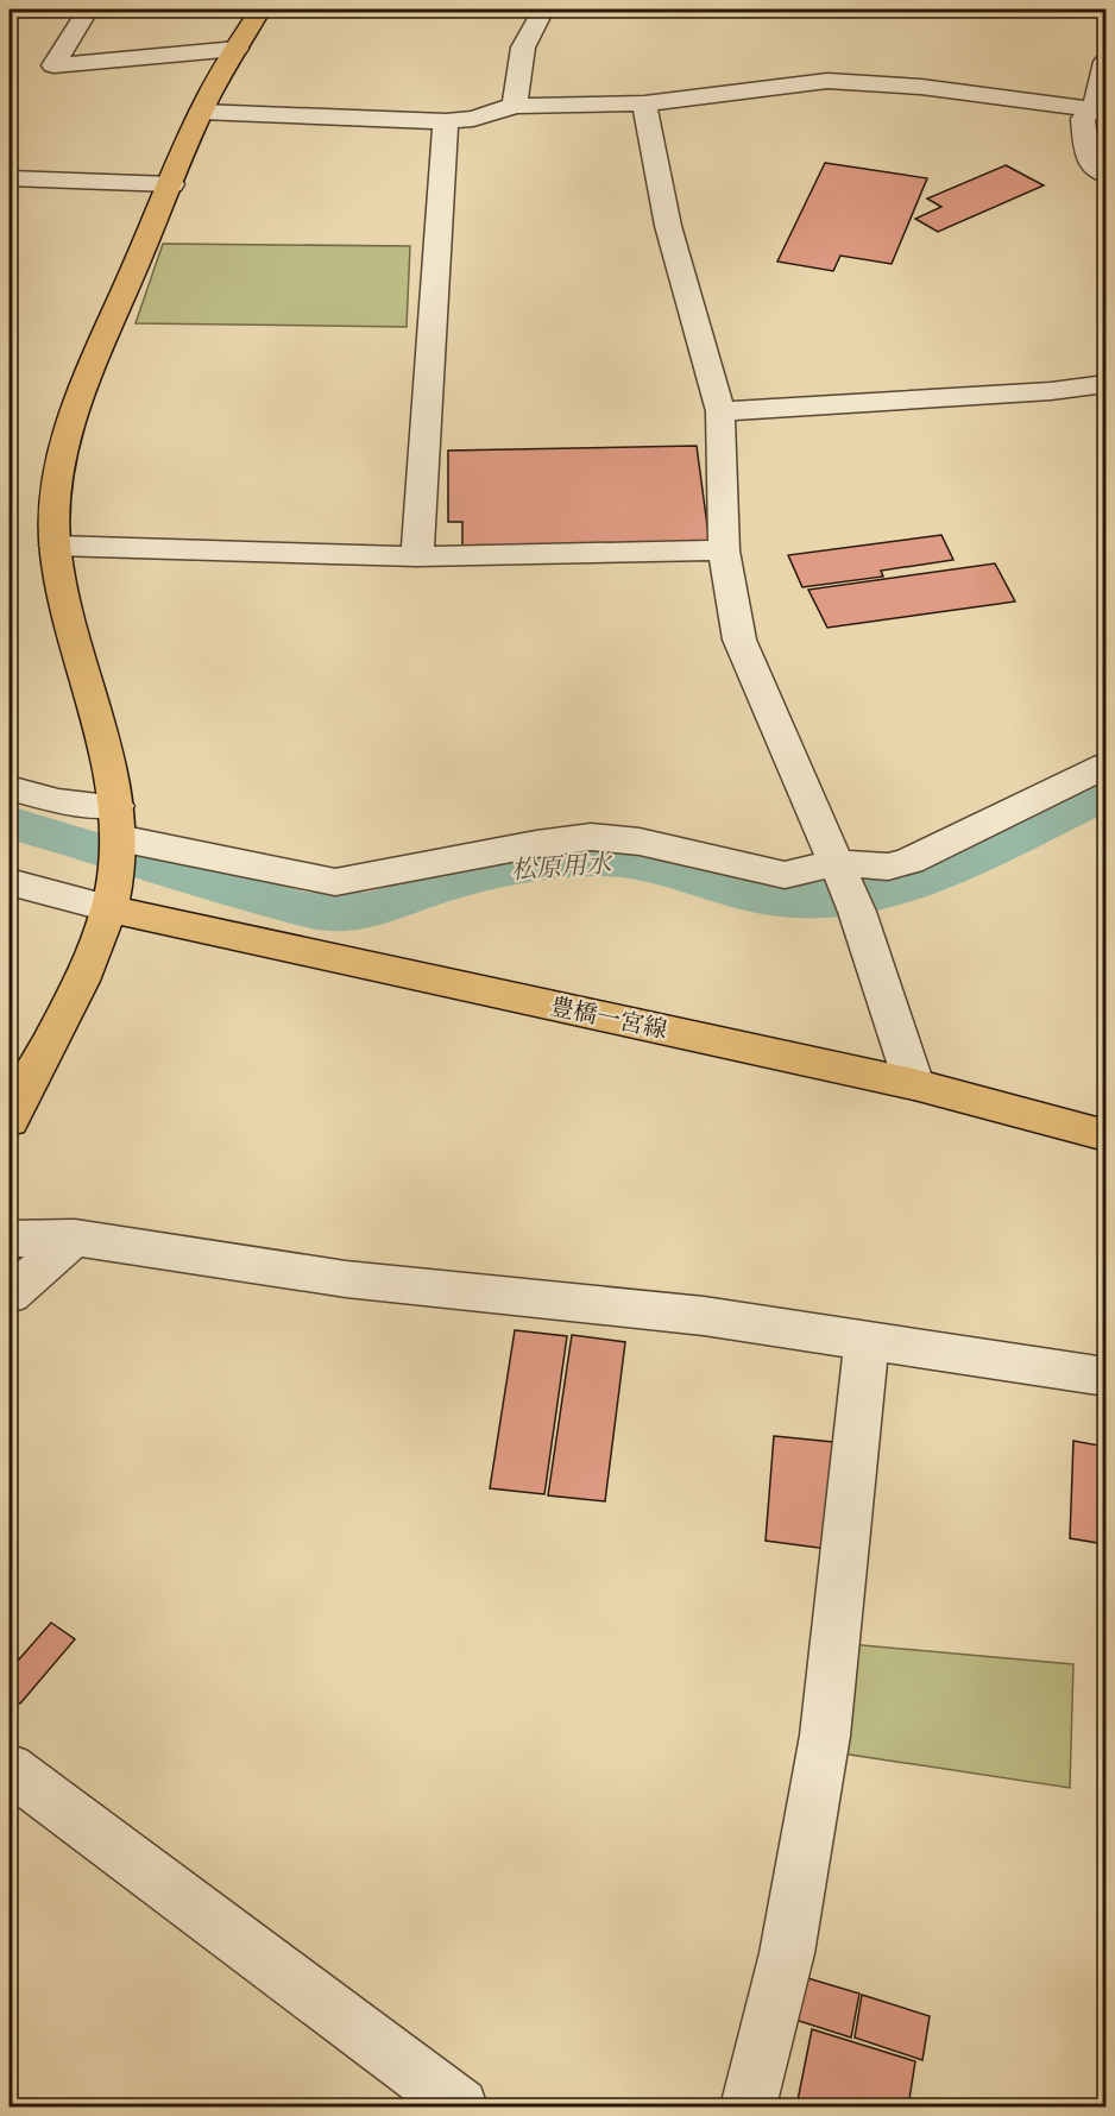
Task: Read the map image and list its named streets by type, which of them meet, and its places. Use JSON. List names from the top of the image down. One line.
{"streets":{"main road":["豊橋一宮線"]},"water":["松原用水"]}
